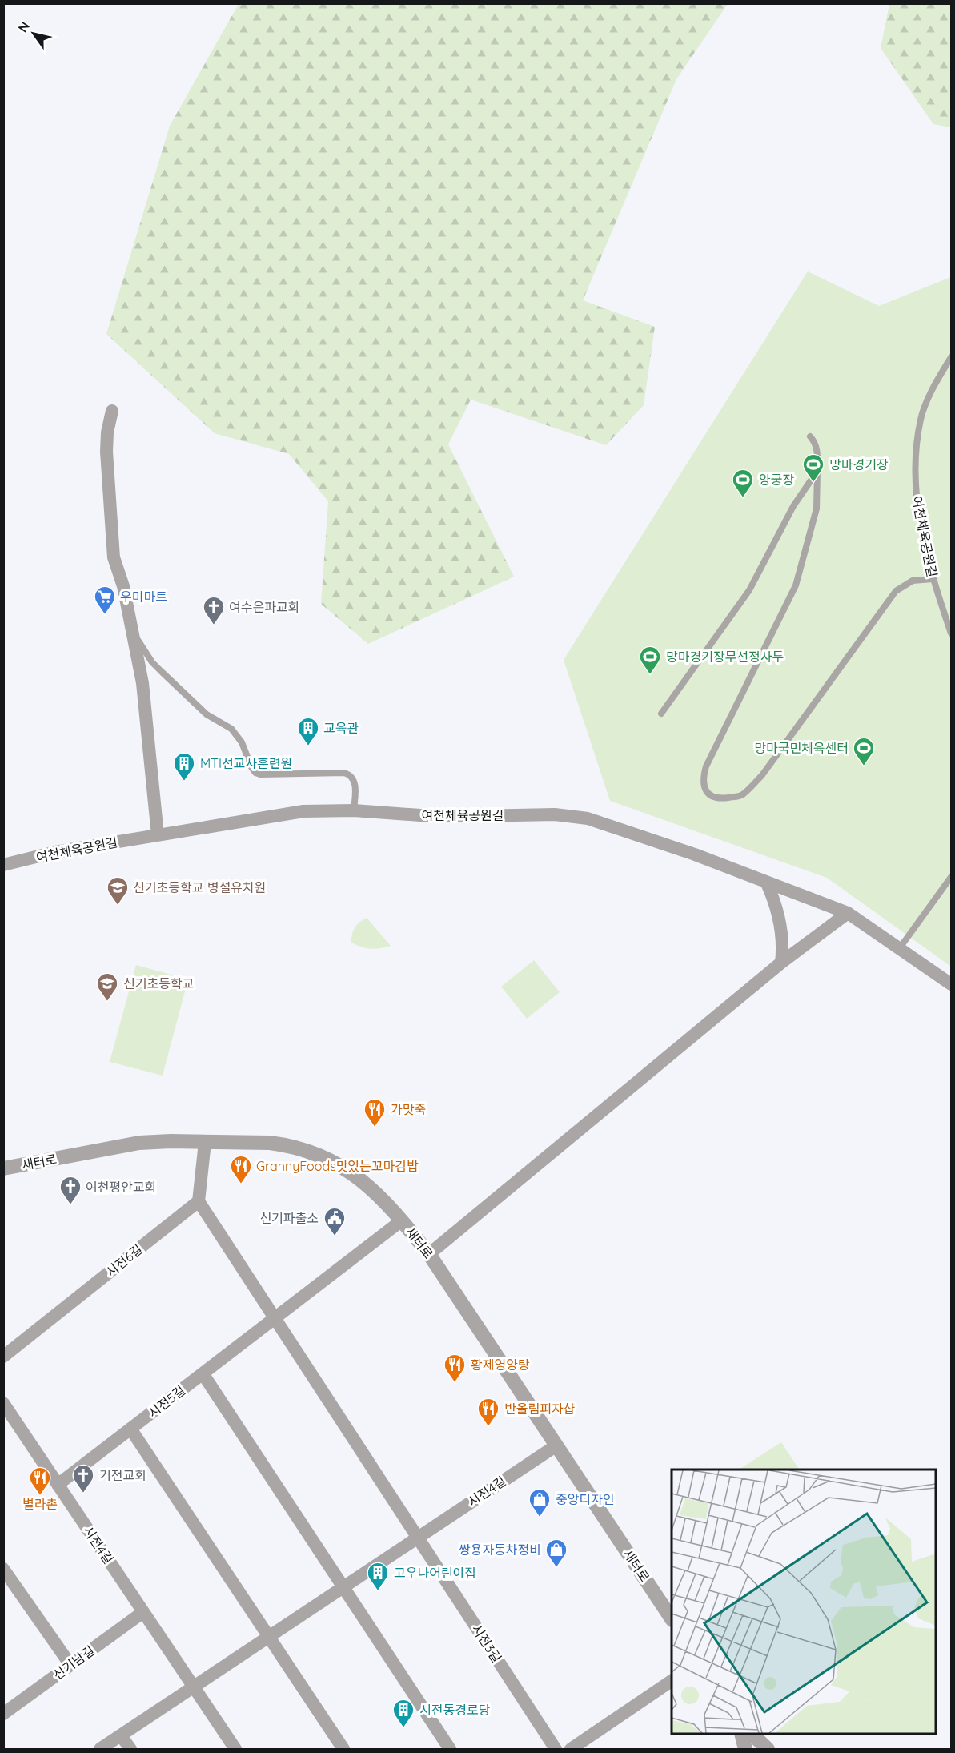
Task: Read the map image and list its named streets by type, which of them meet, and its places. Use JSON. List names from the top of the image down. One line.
{"streets":{"street":["여천체육공원길","새터로","시전6길","시전5길","시전4길","시전3길","신기남길"]},"crossings":[["새터로","시전5길"],["새터로","시전4길"],["시전5길","시전4길"],["시전4길","시전3길"],["시전4길","신기남길"]],"places":{"sports":["망마경기장","양궁장","망마경기장무선정사두","망마국민체육센터"],"supermarket":["우미마트"],"church":["여수은파교회","여천평안교회","기전교회"],"building":["교육관","MTI선교사훈련원","고우나어린이집","시전동경로당"],"school or university":["신기초등학교 병설유치원","신기초등학교"],"restaurant":["가맛죽","GrannyFoods맛있는꼬마김밥","황제영양탕","반올림피자샵","별라촌"],"public building":["신기파출소"],"shop":["중앙디자인","쌍용자동차정비"]},"north":"top left"}
